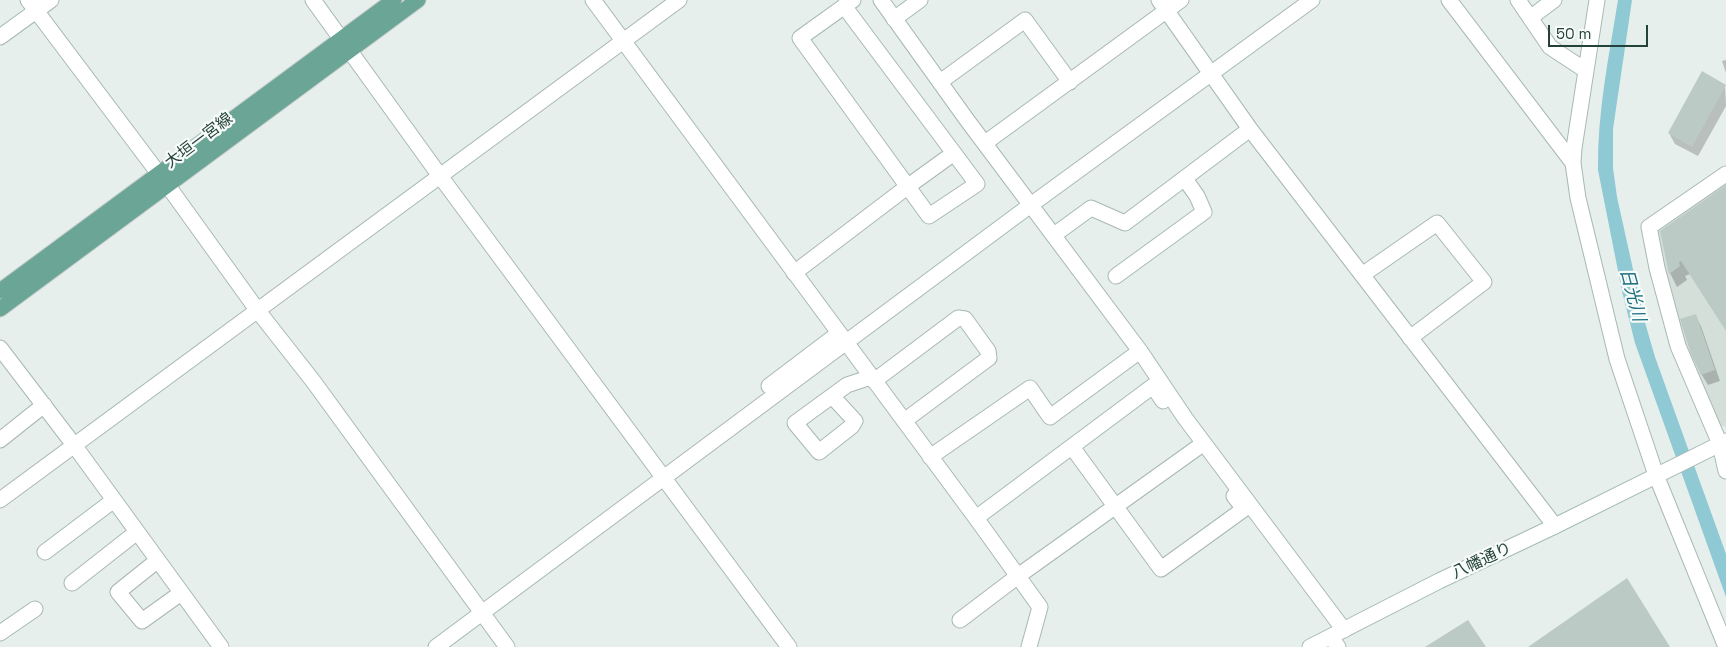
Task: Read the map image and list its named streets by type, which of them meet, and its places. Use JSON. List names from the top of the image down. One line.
{"streets":{"main road":["大垣一宮線"],"street":["八幡通り"]},"water":["日光川"],"scale_bar":"50 m"}
